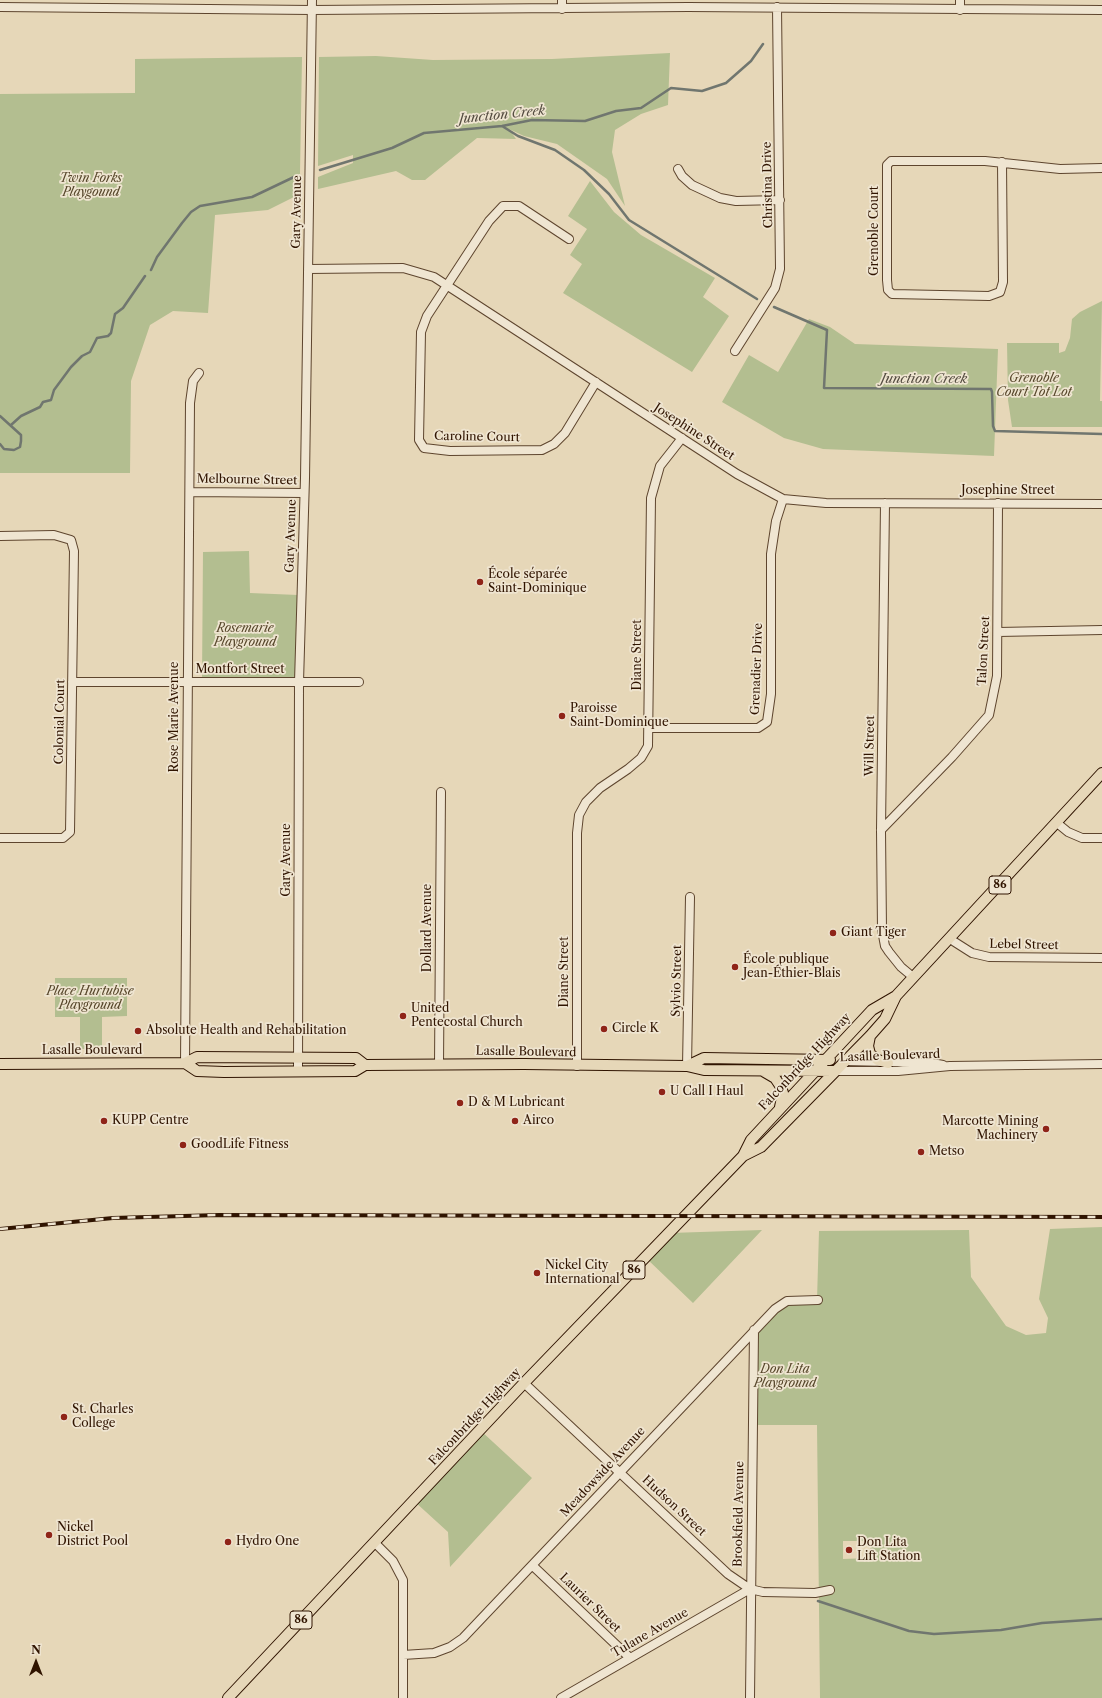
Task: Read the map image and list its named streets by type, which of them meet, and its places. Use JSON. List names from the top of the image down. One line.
{"streets":{"main road":["86","Lasalle Boulevard","Falconbridge Highway"],"street":["Christina Drive","Gary Avenue","Grenoble Court","Josephine Street","Caroline Court","Melbourne Street","Talon Street","Diane Street","Grenadier Drive","Montfort Street","Rose Marie Avenue","Colonial Court","Will Street","Dollard Avenue","Lebel Street","Sylvio Street","Meadowside Avenue","Hudson Street","Brookfield Avenue","Laurier Street","Tulane Avenue"]},"crossings":[["Gary Avenue","Josephine Street"],["Gary Avenue","Melbourne Street"],["Gary Avenue","Montfort Street"],["Gary Avenue","Lasalle Boulevard"],["Josephine Street","Caroline Court"],["Josephine Street","Talon Street"],["Josephine Street","Diane Street"],["Josephine Street","Grenadier Drive"],["Josephine Street","Will Street"],["Melbourne Street","Rose Marie Avenue"],["Talon Street","Will Street"],["Diane Street","Grenadier Drive"],["Diane Street","Lasalle Boulevard"],["Montfort Street","Rose Marie Avenue"],["Montfort Street","Colonial Court"],["Rose Marie Avenue","Lasalle Boulevard"],["Will Street","Falconbridge Highway"],["Dollard Avenue","Lasalle Boulevard"],["Lebel Street","Falconbridge Highway"],["Sylvio Street","Lasalle Boulevard"],["Lasalle Boulevard","Falconbridge Highway"],["Falconbridge Highway","Hudson Street"],["Meadowside Avenue","Hudson Street"],["Meadowside Avenue","Brookfield Avenue"],["Meadowside Avenue","Laurier Street"],["Hudson Street","Brookfield Avenue"],["Hudson Street","Tulane Avenue"],["Brookfield Avenue","Tulane Avenue"],["Laurier Street","Tulane Avenue"]],"water":["Junction Creek"],"parks":["Twin Forks Playgound","Grenoble Court Tot Lot","Rosemarie Playground","Place Hurtubise Playground","Don Lita Playground"],"places":["École séparée Saint-Dominique","Paroisse Saint-Dominique","Giant Tiger","École publique Jean-Éthier-Blais","United Pentecostal Church","Circle K","Absolute Health and Rehabilitation","U Call I Haul","D & M Lubricant","KUPP Centre","Airco","Marcotte Mining Machinery","GoodLife Fitness","Metso","Nickel City International","St. Charles College","Nickel District Pool","Hydro One","Don Lita Lift Station"],"north":"top"}
